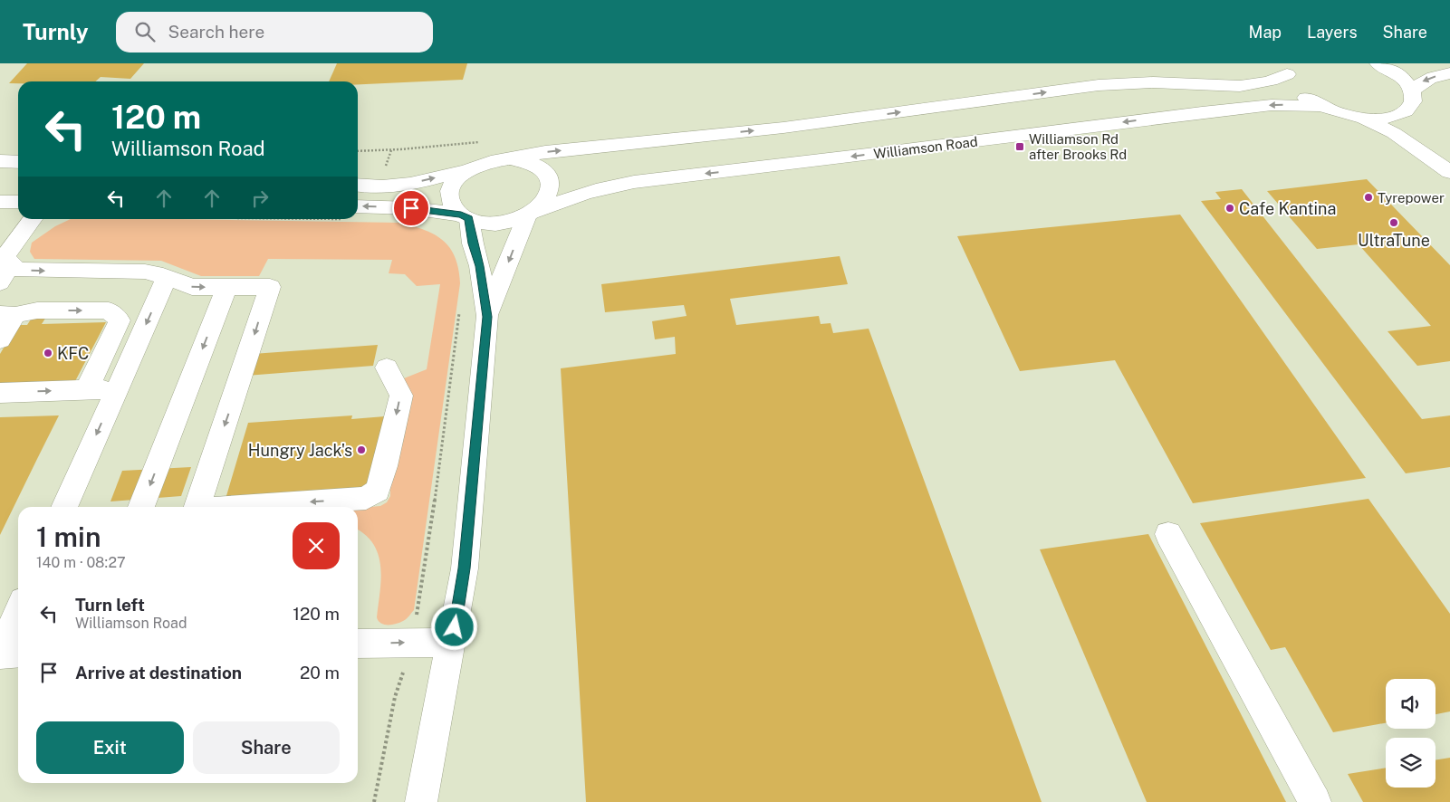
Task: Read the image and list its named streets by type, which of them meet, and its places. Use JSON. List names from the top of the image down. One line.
{"streets":{"main road":["Williamson Road"]},"places":{"transit":["Williamson Rd after Brooks Rd"],"other":["Tyrepower","Cafe Kantina","UltraTune","KFC","Hungry Jack's"]},"page":{"header":"Turnly","search":"Search here","nav":["Map","Layers","Share"],"turn":["120 m","Williamson Road"],"heading":["1 min","140 m · 08:27"],"list":[{"name":"Turn left","note":"Williamson Road","value":"120 m"},{"name":"Arrive at destination","value":"20 m"}],"buttons":["Exit","Share"]}}
